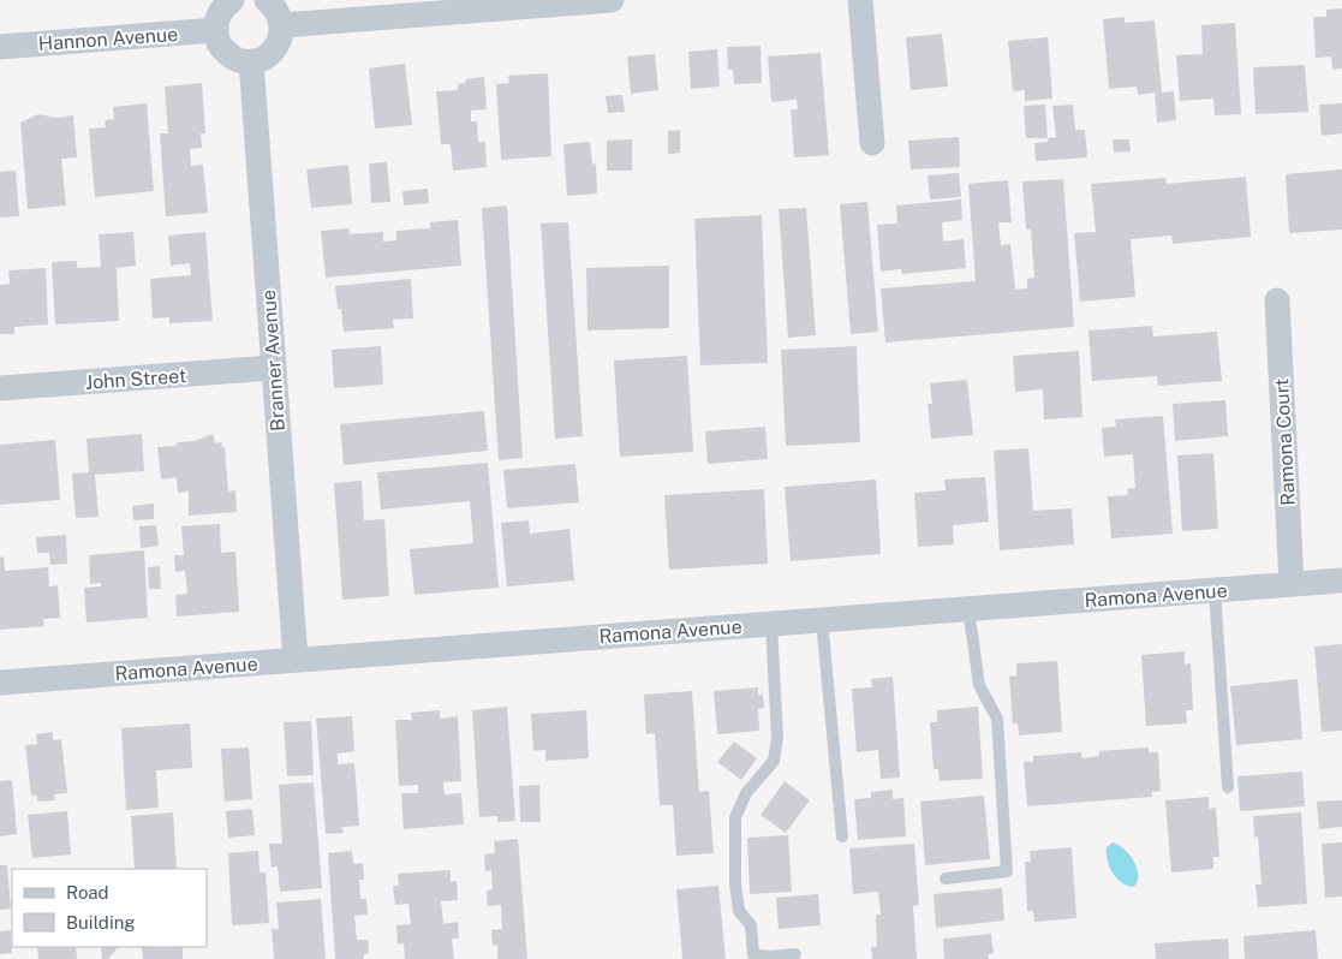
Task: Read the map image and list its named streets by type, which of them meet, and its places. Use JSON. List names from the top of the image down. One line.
{"streets":{"street":["Hannon Avenue","Branner Avenue","John Street","Ramona Court","Ramona Avenue"]},"crossings":[["Branner Avenue","John Street"],["Branner Avenue","Ramona Avenue"],["Ramona Court","Ramona Avenue"]],"legend":["Road","Building"]}
